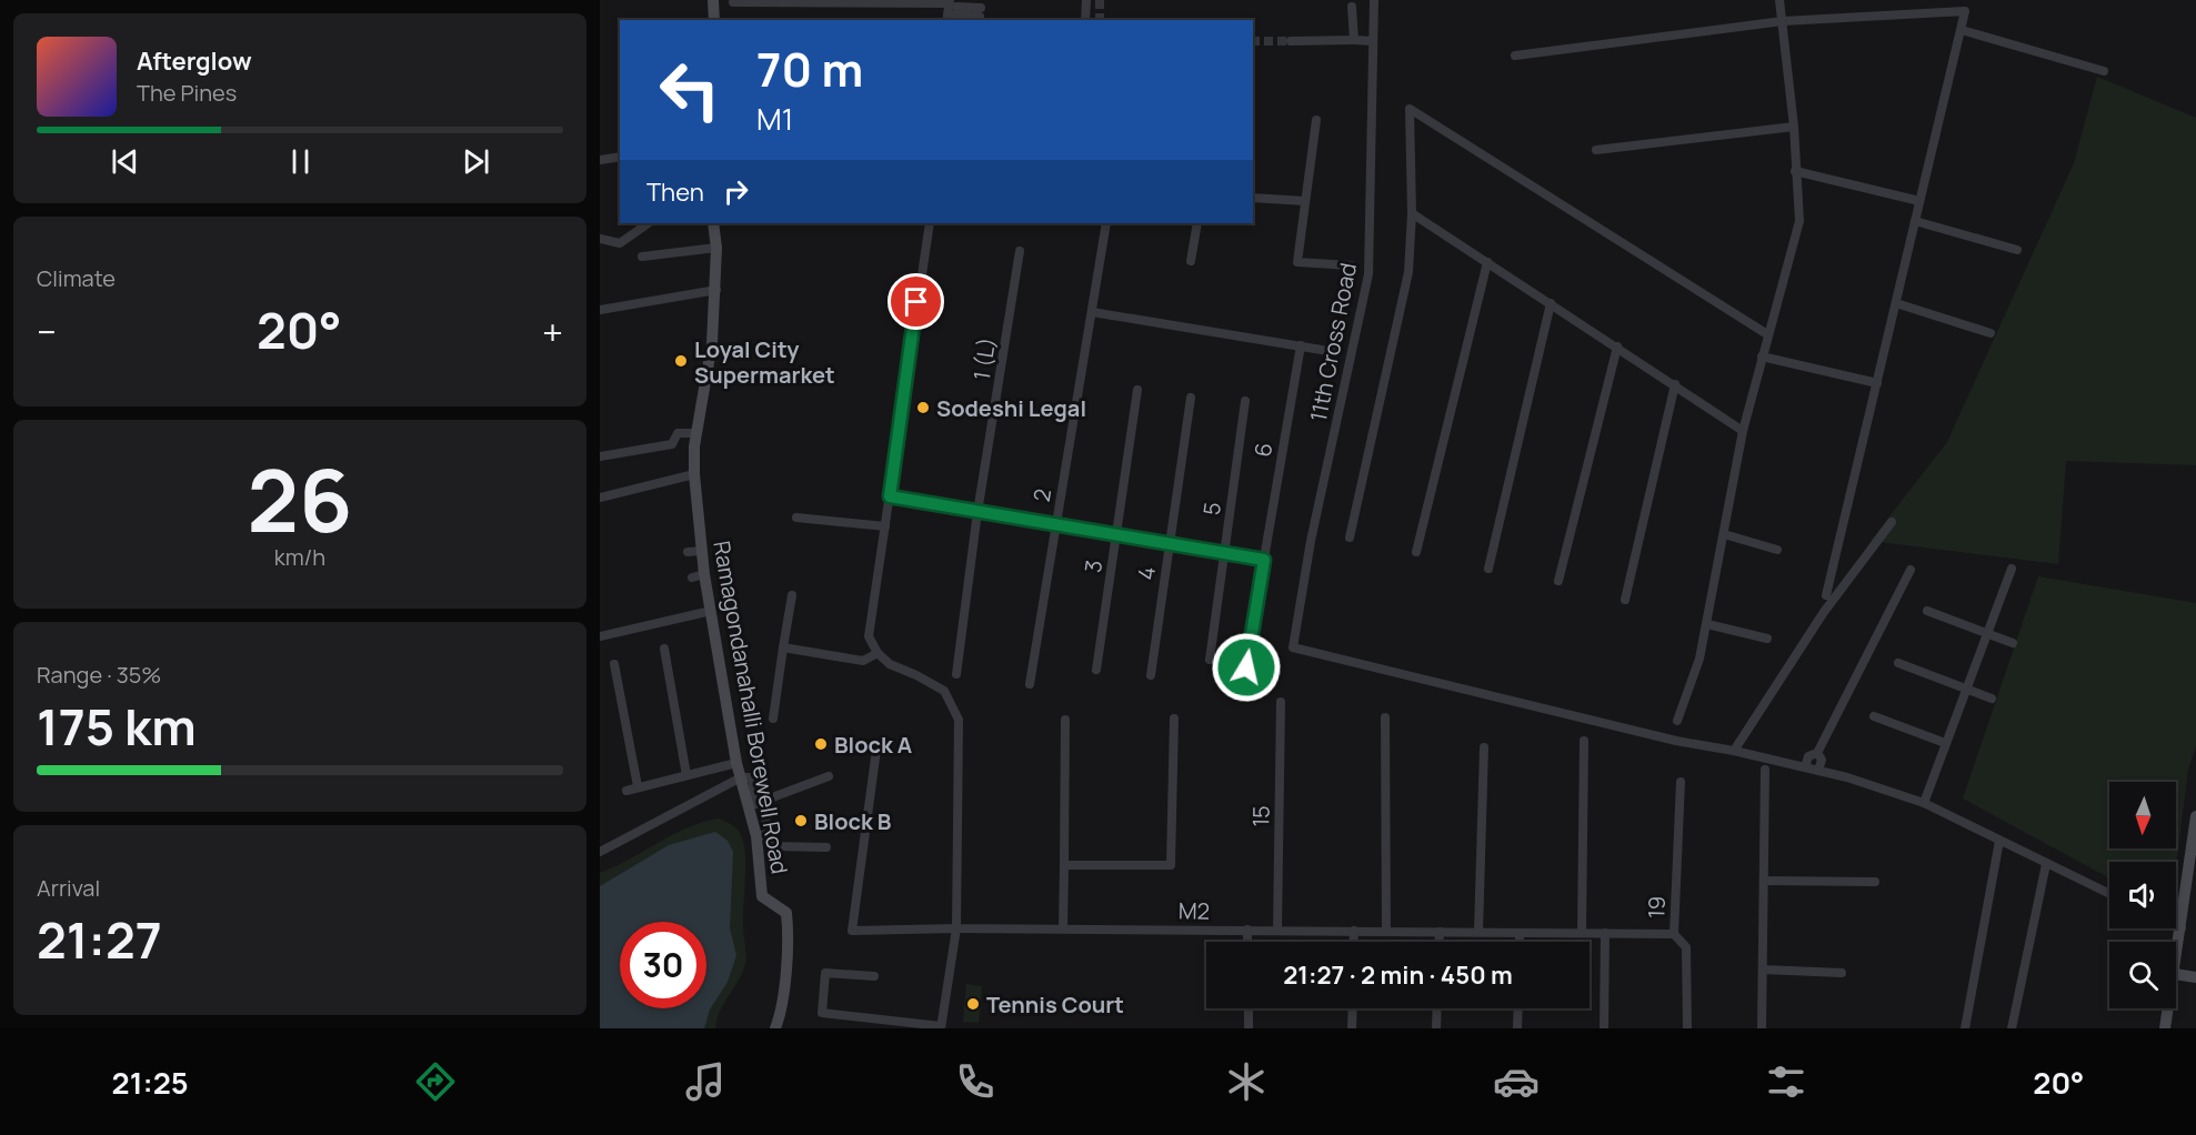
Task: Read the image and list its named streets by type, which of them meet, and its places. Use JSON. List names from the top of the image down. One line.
{"streets":{"street":["11th Cross Road","1 (L)","6","2","5","3","4","Ramagondanahalli Borewell Road","15","19","M2"]},"crossings":[["15","M2"],["19","M2"]],"places":["Loyal City Supermarket","Sodeshi Legal","Block A","Block B","Tennis Court"],"north":"bottom","page":{"turn":["70 m","M1"],"song":["Afterglow","The Pines"],"then":"Then","tile":["Climate",["26","km/h"],["Range · 35%","175 km"],["Arrival","21:27"]],"heat":["−","20°","+"],"limit":"30","trip":"21:27 · 2 min · 450 m","tabs":["21:25","20°"]}}
